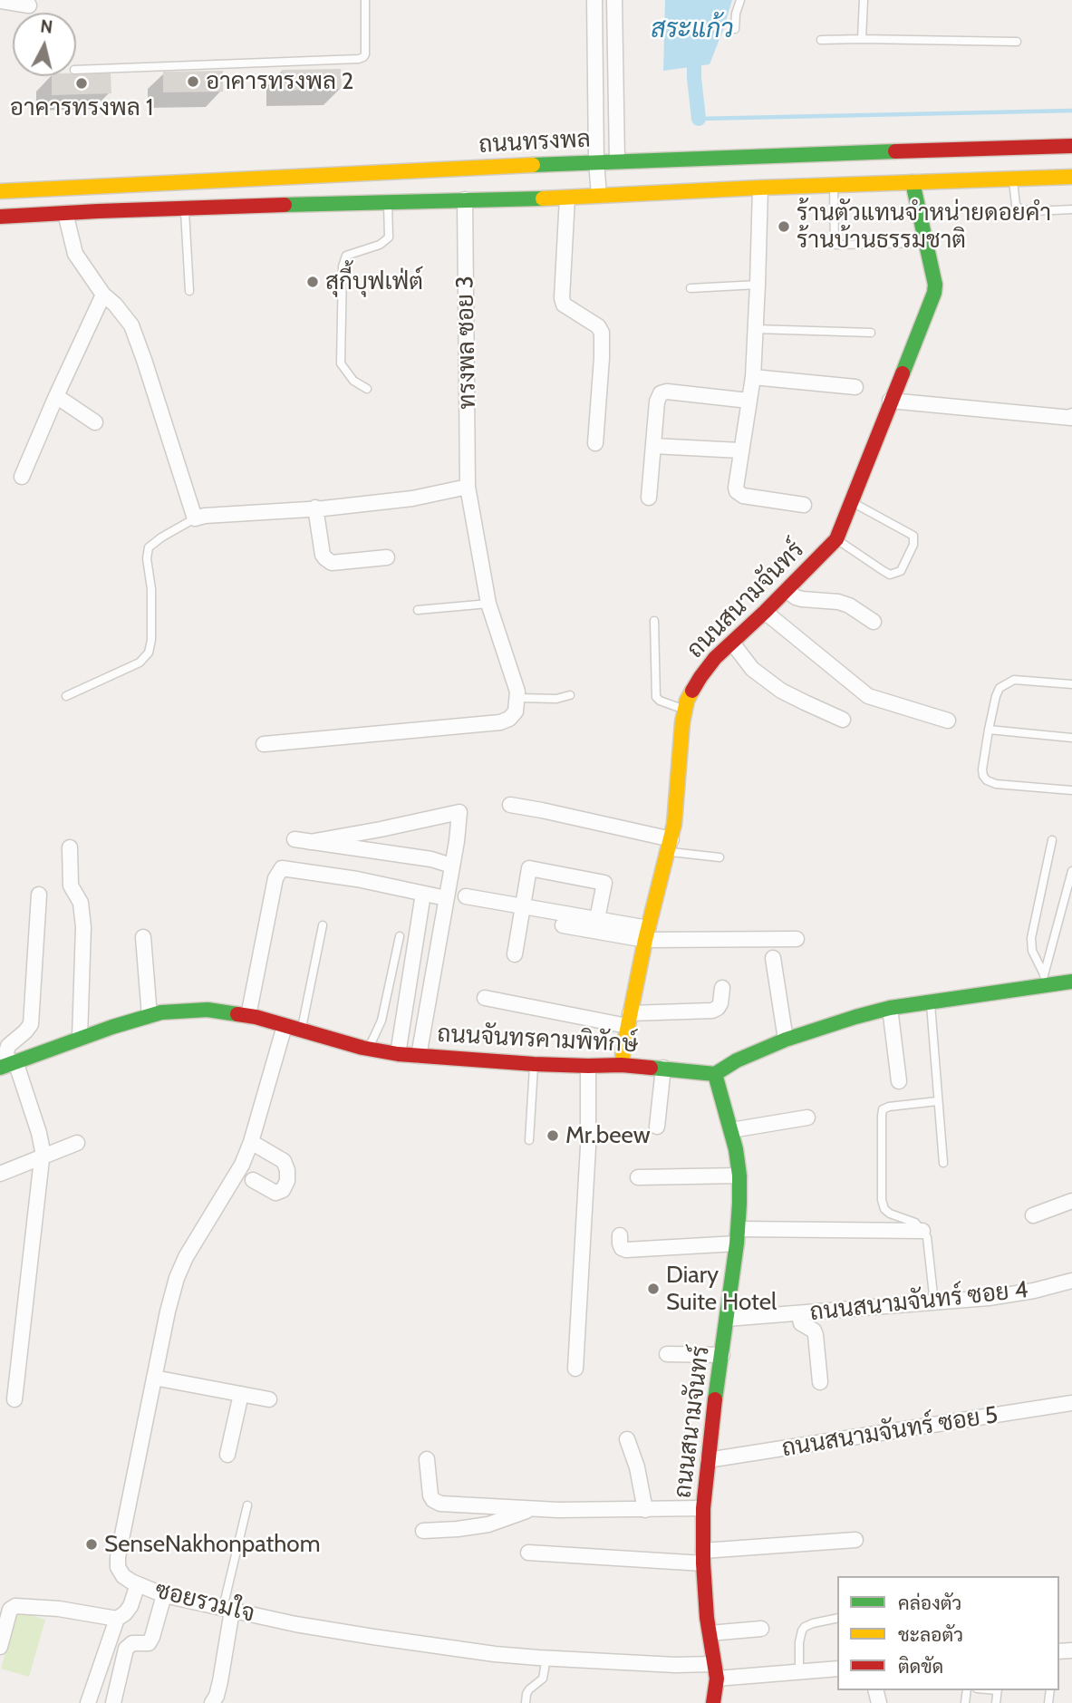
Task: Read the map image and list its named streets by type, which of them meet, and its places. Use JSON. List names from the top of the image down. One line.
{"streets":{"street":["ถนนทรงพล","ทรงพล ซอย 3","ถนนสนามจันทร์","ถนนจันทรคามพิทักษ์","ถนนสนามจันทร์ ซอย 4","ถนนสนามจันทร์ ซอย 5","ซอยรวมใจ"]},"crossings":[["ถนนทรงพล","ทรงพล ซอย 3"],["ถนนทรงพล","ถนนสนามจันทร์"],["ถนนสนามจันทร์","ถนนจันทรคามพิทักษ์"],["ถนนสนามจันทร์","ถนนสนามจันทร์ ซอย 4"],["ถนนสนามจันทร์","ถนนสนามจันทร์ ซอย 5"],["ถนนสนามจันทร์","ซอยรวมใจ"],["ถนนจันทรคามพิทักษ์","ซอยรวมใจ"]],"water":["สระแก้ว"],"places":["อาคารทรงพล 2","อาคารทรงพล 1","ร้านตัวแทนจำหน่ายดอยคำ ร้านบ้านธรรมชาติ","สุกี้บุฟเฟ่ต์","Mr.beew","Diary Suite Hotel","SenseNakhonpathom"],"legend":["คล่องตัว","ชะลอตัว","ติดขัด"],"north":"top"}
